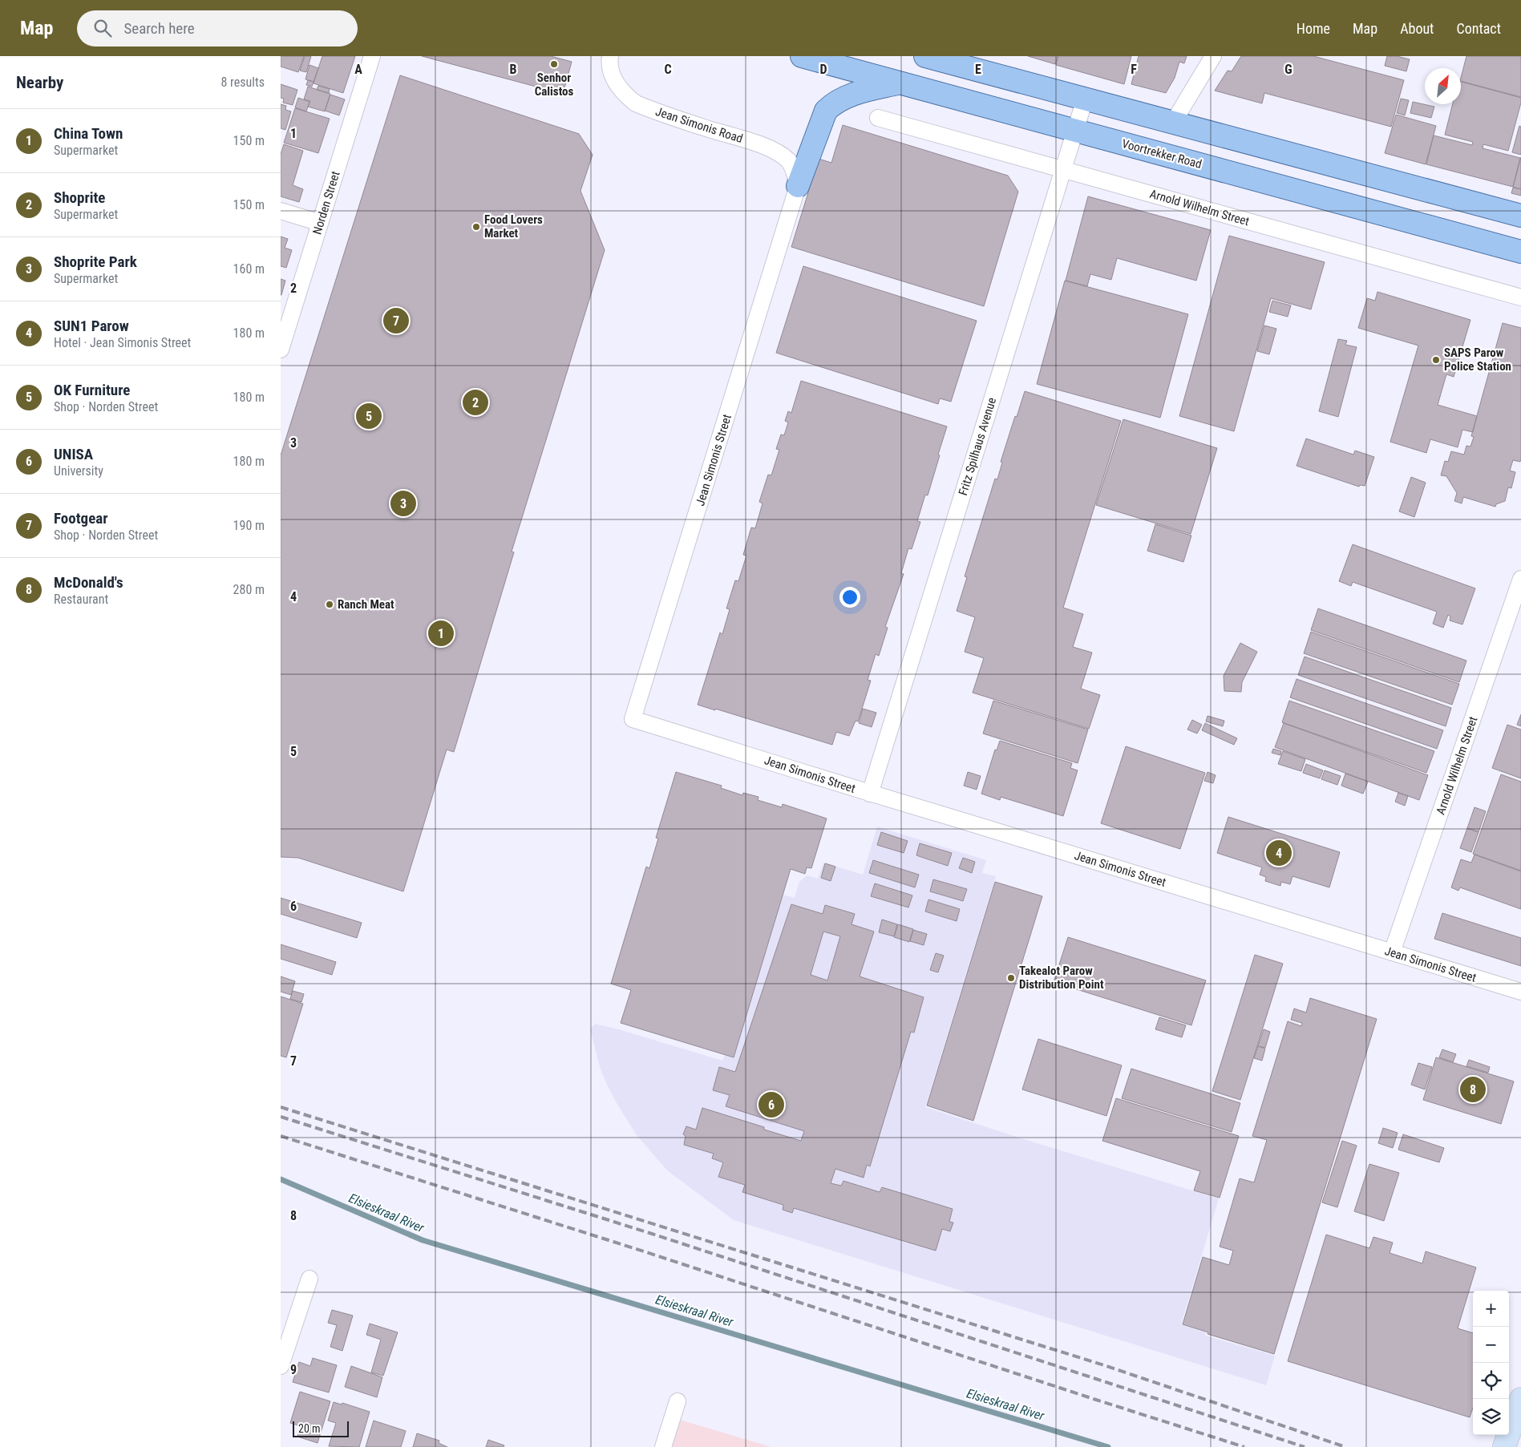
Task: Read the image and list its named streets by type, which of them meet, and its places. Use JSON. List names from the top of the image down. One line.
{"streets":{"main road":["Voortrekker Road"],"street":["Jean Simonis Road","Norden Street","Arnold Wilhelm Street","Fritz Spilhaus Avenue","Jean Simonis Street"]},"crossings":[["Jean Simonis Road","Jean Simonis Street"],["Voortrekker Road","Fritz Spilhaus Avenue"],["Arnold Wilhelm Street","Fritz Spilhaus Avenue"],["Arnold Wilhelm Street","Jean Simonis Street"],["Fritz Spilhaus Avenue","Jean Simonis Street"]],"water":["Elsieskraal River"],"places":["Senhor Calistos","Food Lovers Market","SAPS Parow Police Station","Ranch Meat","Takealot Parow Distribution Point"],"scale_bar":"20 m","north":"top right","page":{"header":"Map","search":"Search here","nav":["Home","Map","About","Contact"],"heading":["Nearby","8 results"],"list":[{"mark":"1","name":"China Town","note":"Supermarket","value":"150 m"},{"mark":"2","name":"Shoprite","note":"Supermarket","value":"150 m"},{"mark":"3","name":"Shoprite Park","note":"Supermarket","value":"160 m"},{"mark":"4","name":"SUN1 Parow","note":"Hotel · Jean Simonis Street","value":"180 m"},{"mark":"5","name":"OK Furniture","note":"Shop · Norden Street","value":"180 m"},{"mark":"6","name":"UNISA","note":"University","value":"180 m"},{"mark":"7","name":"Footgear","note":"Shop · Norden Street","value":"190 m"},{"mark":"8","name":"McDonald's","note":"Restaurant","value":"280 m"}],"pins":["7","2","5","3","1","4","8","6"],"map_buttons":["+","−"],"scale":"20 m"},"grid":{"columns":["A","B","C","D","E","F","G"],"rows":["1","2","3","4","5","6","7","8","9"]}}
